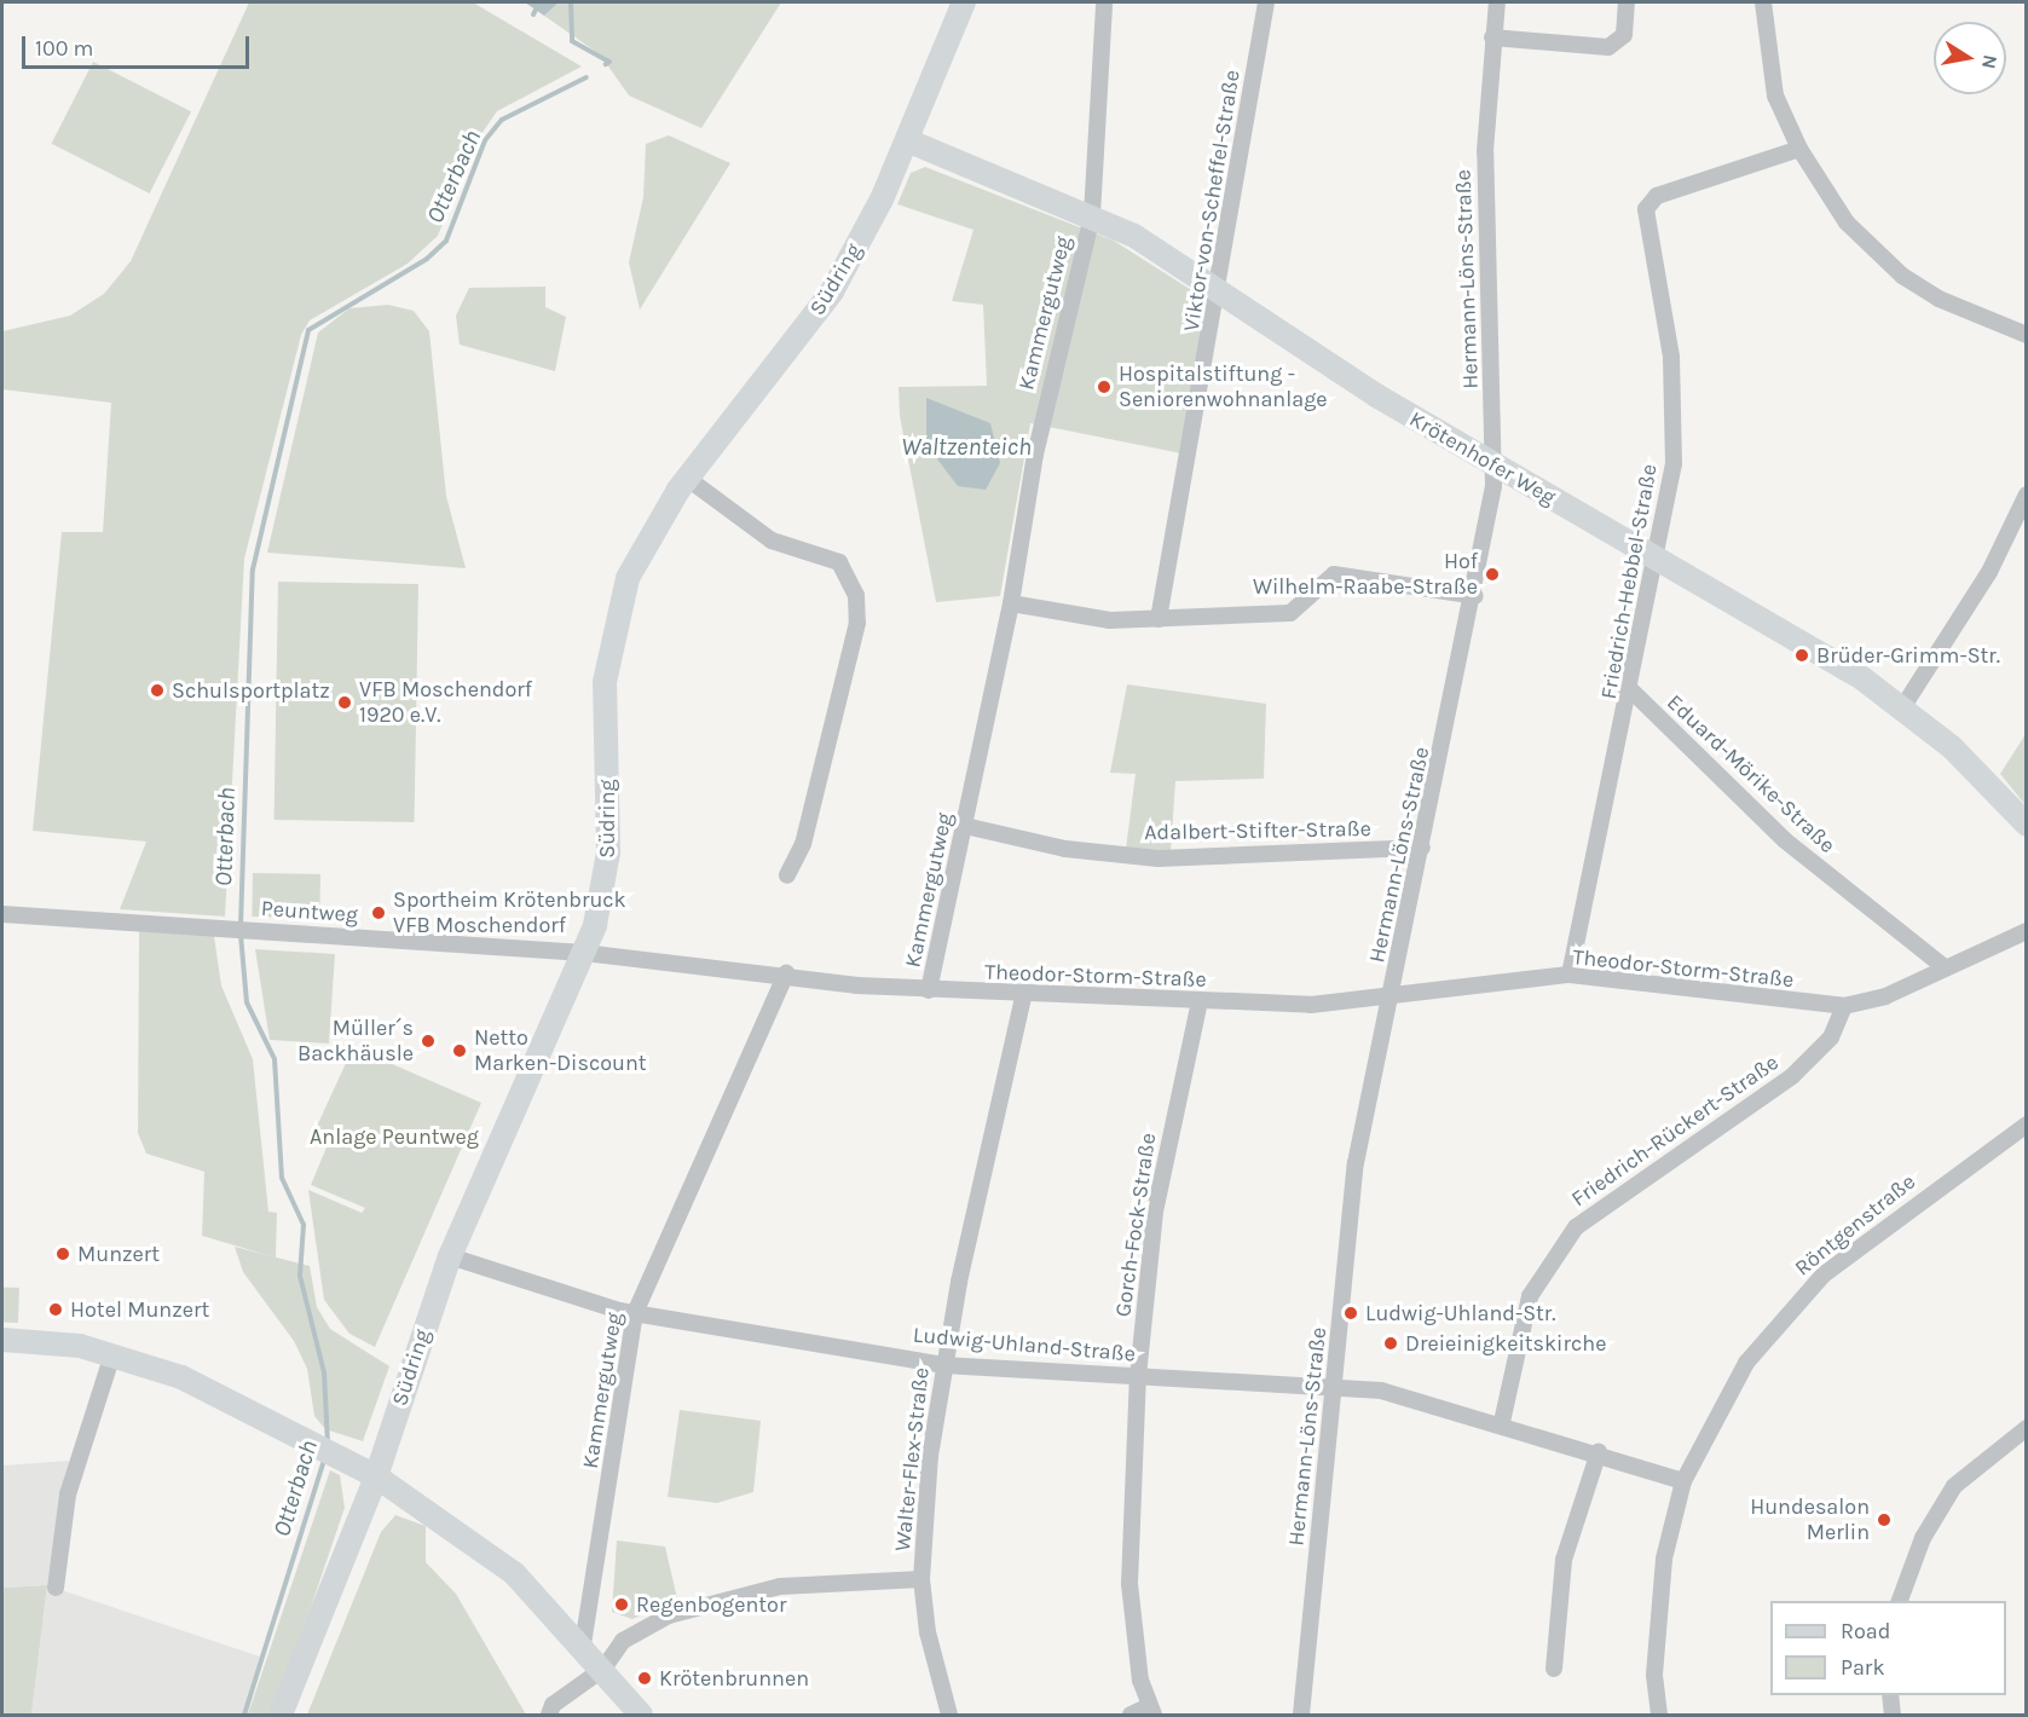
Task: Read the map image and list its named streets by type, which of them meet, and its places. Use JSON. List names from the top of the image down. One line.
{"streets":{"street":["Viktor-von-Scheffel-Straße","Südring","Hermann-Löns-Straße","Kammergutweg","Krötenhofer Weg","Friedrich-Hebbel-Straße","Eduard-Mörike-Straße","Adalbert-Stifter-Straße","Peuntweg","Theodor-Storm-Straße","Friedrich-Rückert-Straße","Gorch-Fock-Straße","Röntgenstraße","Ludwig-Uhland-Straße","Walter-Flex-Straße"]},"crossings":[["Viktor-von-Scheffel-Straße","Krötenhofer Weg"],["Südring","Krötenhofer Weg"],["Südring","Peuntweg"],["Südring","Ludwig-Uhland-Straße"],["Hermann-Löns-Straße","Krötenhofer Weg"],["Hermann-Löns-Straße","Adalbert-Stifter-Straße"],["Hermann-Löns-Straße","Theodor-Storm-Straße"],["Hermann-Löns-Straße","Ludwig-Uhland-Straße"],["Kammergutweg","Krötenhofer Weg"],["Kammergutweg","Adalbert-Stifter-Straße"],["Kammergutweg","Peuntweg"],["Kammergutweg","Theodor-Storm-Straße"],["Kammergutweg","Ludwig-Uhland-Straße"],["Krötenhofer Weg","Friedrich-Hebbel-Straße"],["Friedrich-Hebbel-Straße","Eduard-Mörike-Straße"],["Friedrich-Hebbel-Straße","Theodor-Storm-Straße"],["Eduard-Mörike-Straße","Theodor-Storm-Straße"],["Theodor-Storm-Straße","Friedrich-Rückert-Straße"],["Theodor-Storm-Straße","Gorch-Fock-Straße"],["Theodor-Storm-Straße","Walter-Flex-Straße"],["Friedrich-Rückert-Straße","Ludwig-Uhland-Straße"],["Gorch-Fock-Straße","Ludwig-Uhland-Straße"],["Röntgenstraße","Ludwig-Uhland-Straße"],["Ludwig-Uhland-Straße","Walter-Flex-Straße"]],"water":["Otterbach","Waltzenteich"],"parks":["Anlage Peuntweg"],"places":["Hospitalstiftung - Seniorenwohnanlage","Hof Wilhelm-Raabe-Straße","Brüder-Grimm-Str.","Schulsportplatz","VFB Moschendorf 1920 e.V.","Sportheim Krötenbruck VFB Moschendorf","Müller´s Backhäusle","Netto Marken-Discount","Munzert","Hotel Munzert","Ludwig-Uhland-Str.","Dreieinigkeitskirche","Hundesalon Merlin","Regenbogentor","Krötenbrunnen"],"legend":["Road","Park"],"scale_bar":"100 m","north":"right"}
